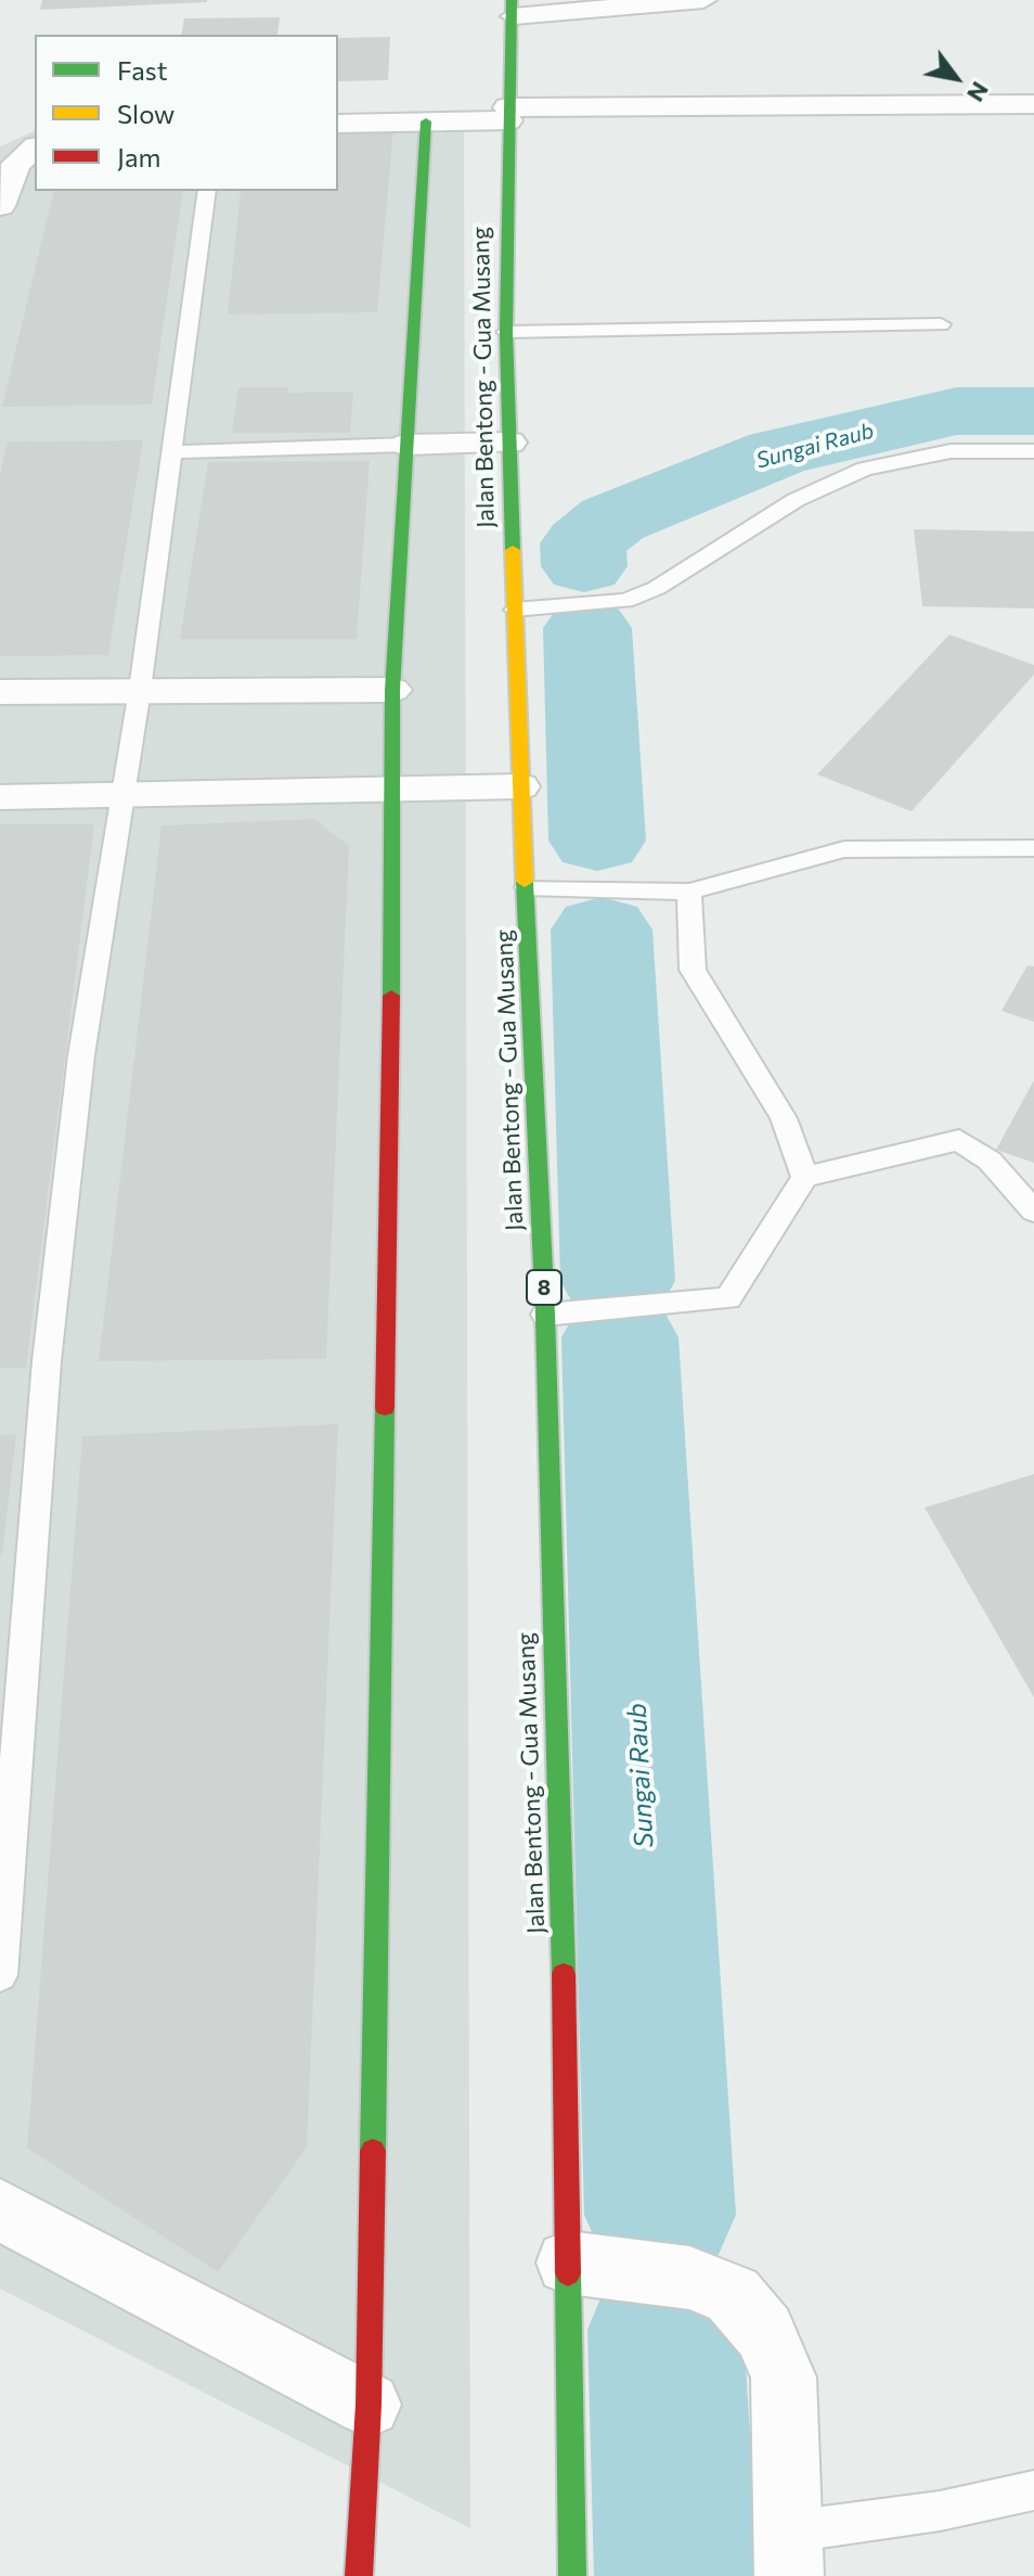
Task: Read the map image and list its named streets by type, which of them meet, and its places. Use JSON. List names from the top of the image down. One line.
{"streets":{"main road":["Jalan Bentong - Gua Musang","8"]},"water":["Sungai Raub"],"legend":["Fast","Slow","Jam"],"north":"bottom right"}
